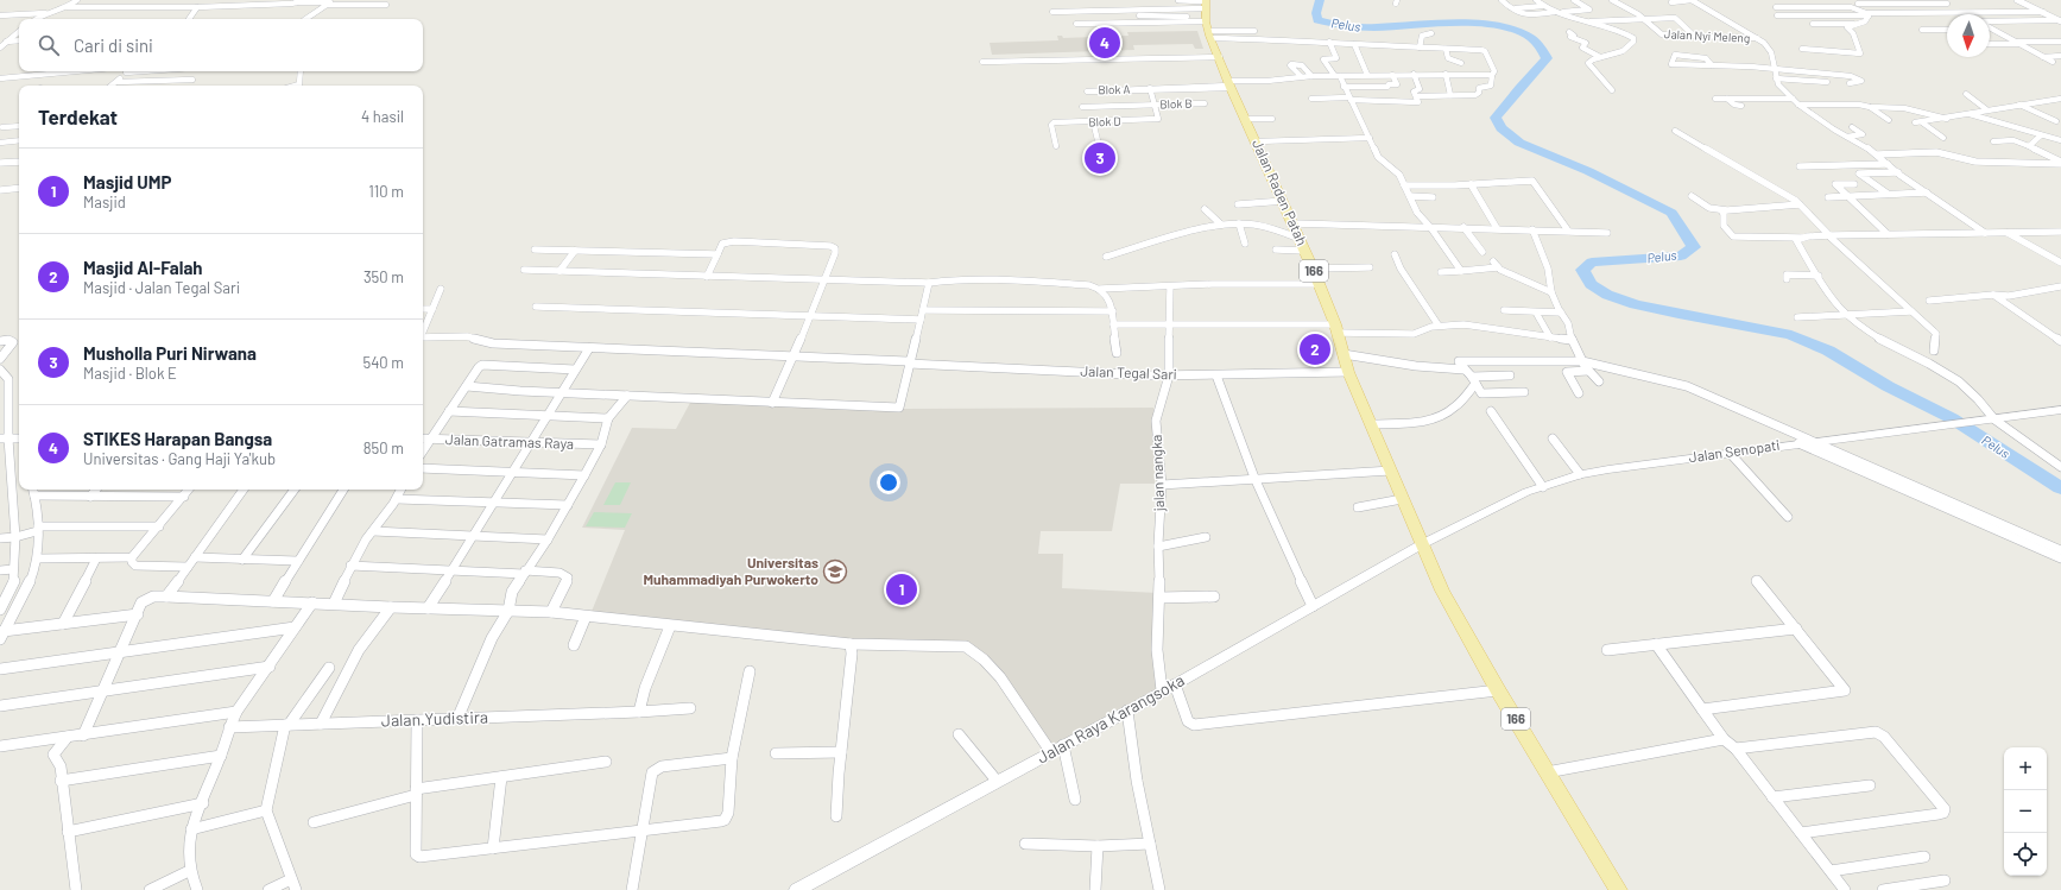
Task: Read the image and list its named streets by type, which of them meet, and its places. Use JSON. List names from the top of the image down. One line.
{"streets":{"main road":["Jalan Raden Patah","166","Jalan Senopati","Jalan Raya Karangsoka"],"street":["Jalan Nyi Meleng","Blok A","Blok B","Blok D","Jalan Tegal Sari","Jalan Gatramas Raya","jalan nangka","Jalan.Yudistira"]},"crossings":[["Blok A","Jalan Raden Patah"],["Blok B","Blok D"],["Jalan Raden Patah","166"],["Jalan Raden Patah","Jalan Tegal Sari"],["Jalan Raden Patah","Jalan Senopati"],["Jalan Raden Patah","Jalan Raya Karangsoka"],["166","Jalan Senopati"],["166","Jalan Raya Karangsoka"],["Jalan Tegal Sari","jalan nangka"],["Jalan Senopati","Jalan Raya Karangsoka"],["jalan nangka","Jalan Raya Karangsoka"]],"water":["Pelus"],"places":{"school or university":["Universitas Muhammadiyah Purwokerto"]},"north":"bottom","page":{"search":"Cari di sini","pins":["4","3","2","1"],"heading":["Terdekat","4 hasil"],"list":[{"mark":"1","name":"Masjid UMP","note":"Masjid","value":"110 m"},{"mark":"2","name":"Masjid Al-Falah","note":"Masjid · Jalan Tegal Sari","value":"350 m"},{"mark":"3","name":"Musholla Puri Nirwana","note":"Masjid · Blok E","value":"540 m"},{"mark":"4","name":"STIKES Harapan Bangsa","note":"Universitas · Gang Haji Ya'kub","value":"850 m"}],"map_buttons":["+","−"]}}
